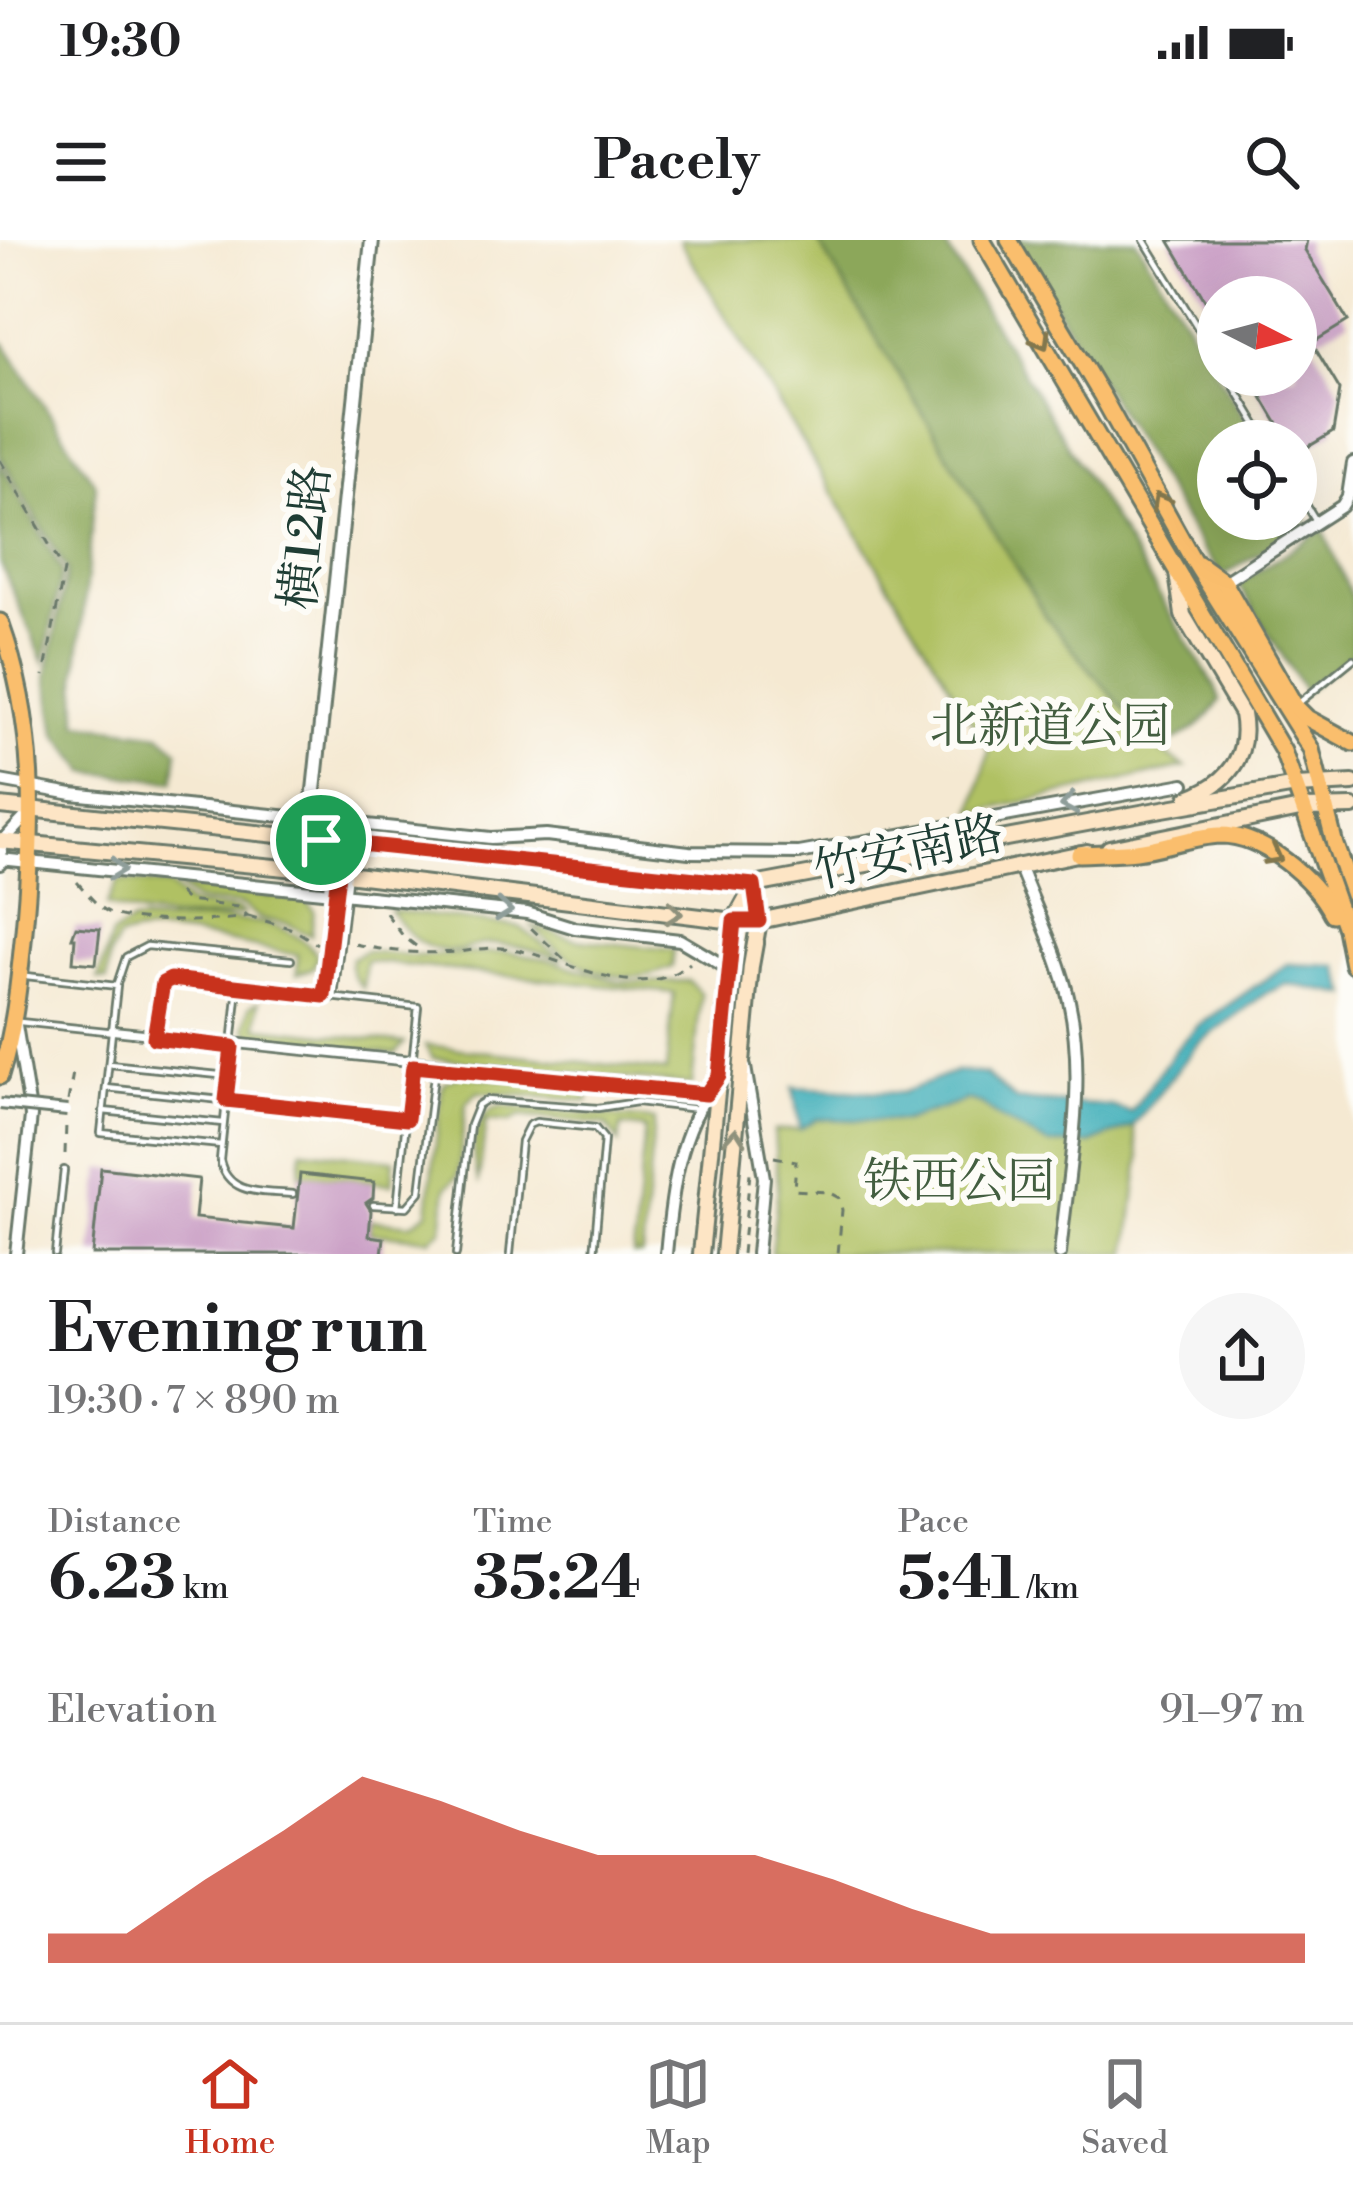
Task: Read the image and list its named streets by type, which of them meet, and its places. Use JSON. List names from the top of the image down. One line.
{"streets":{"main road":["竹安南路"],"street":["横12路"]},"parks":["北新道公园","铁西公园"],"north":"right","page":{"status":"19:30","header":"Pacely","heading":["Evening run","19:30 · 7 × 890 m"],"stats":[["Distance","6.23 km"],["Time","35:24"],["Pace","5:41 /km"]],"chart":["Elevation","91–97 m"],"tabs":["Home","Map","Saved"]}}
